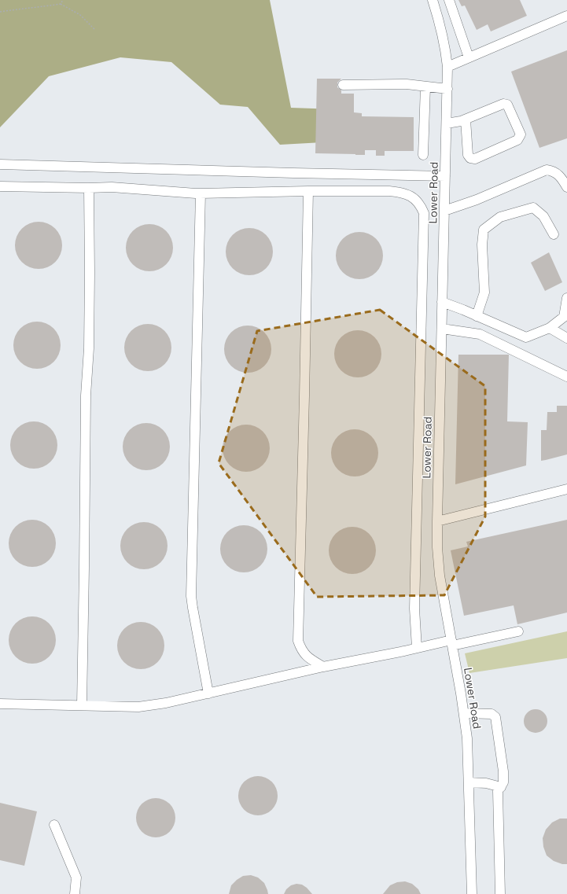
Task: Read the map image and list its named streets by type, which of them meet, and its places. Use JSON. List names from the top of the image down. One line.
{"streets":{"street":["Lower Road"]}}
